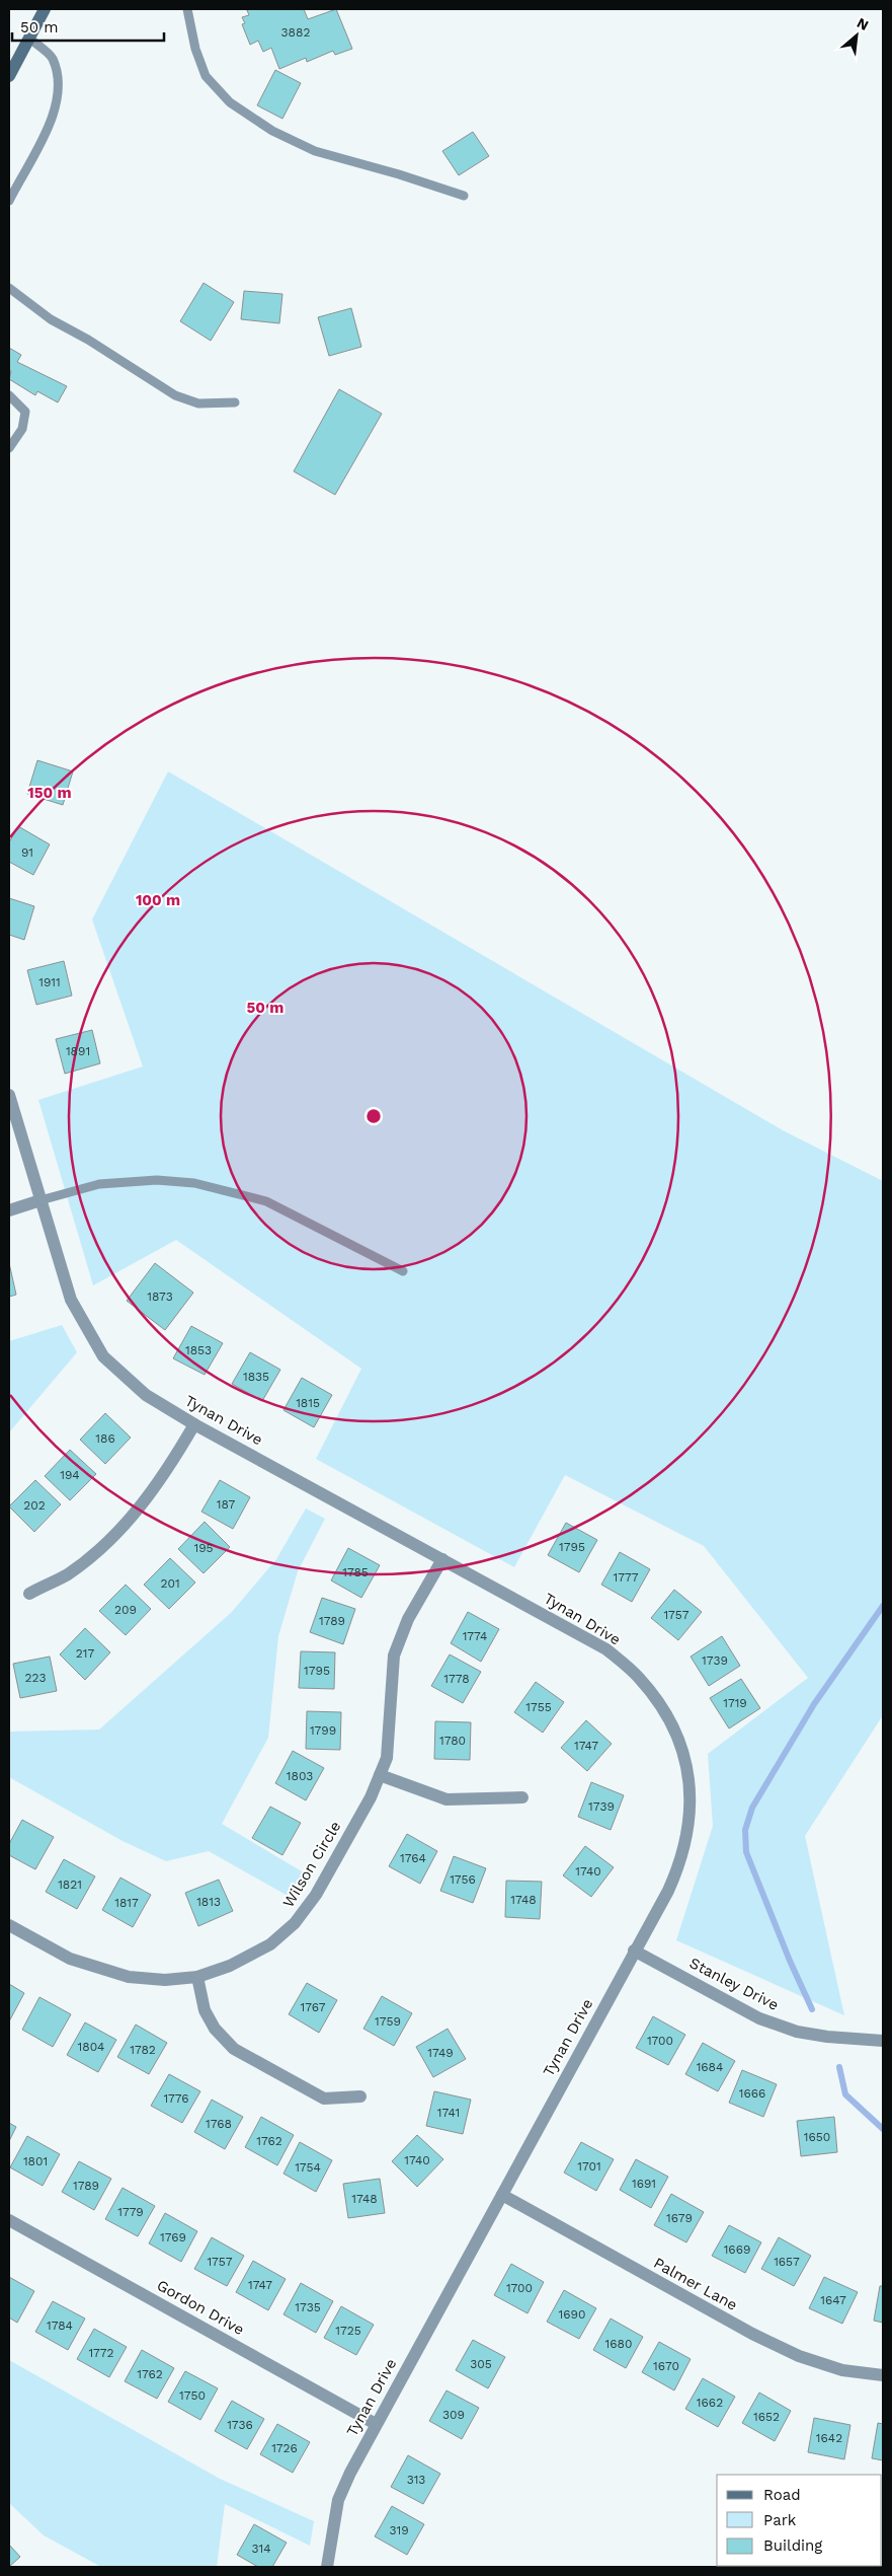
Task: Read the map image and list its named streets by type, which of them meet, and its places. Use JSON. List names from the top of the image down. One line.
{"streets":{"street":["Tynan Drive","Wilson Circle","Stanley Drive","Palmer Lane","Gordon Drive"]},"crossings":[["Tynan Drive","Wilson Circle"],["Tynan Drive","Stanley Drive"],["Tynan Drive","Palmer Lane"],["Tynan Drive","Gordon Drive"]],"house_numbers":["3882","91","1911","1891","1873","1853","1835","1815","186","194","187","202","1795","195","1785","1777","201","209","1757","1789","1774","217","1739","1795","223","1778","1719","1755","1799","1780","1747","1803","1739","1764","1740","1756","1821","1748","1813","1817","1767","1759","1700","1804","1782","1749","1684","1666","1776","1741","1768","1650","1762","1740","1801","1701","1754","1691","1789","1748","1779","1679","1769","1669","1757","1657","1747","1700","1647","1735","1690","1784","1725","1680","1772","305","1670","1762","1750","1662","309","1652","1736","1642","1726","313","319","314"],"legend":["Road","Park","Building"],"scale_bar":"50 m","north":"top right","rings":["150 m","100 m","50 m"]}
